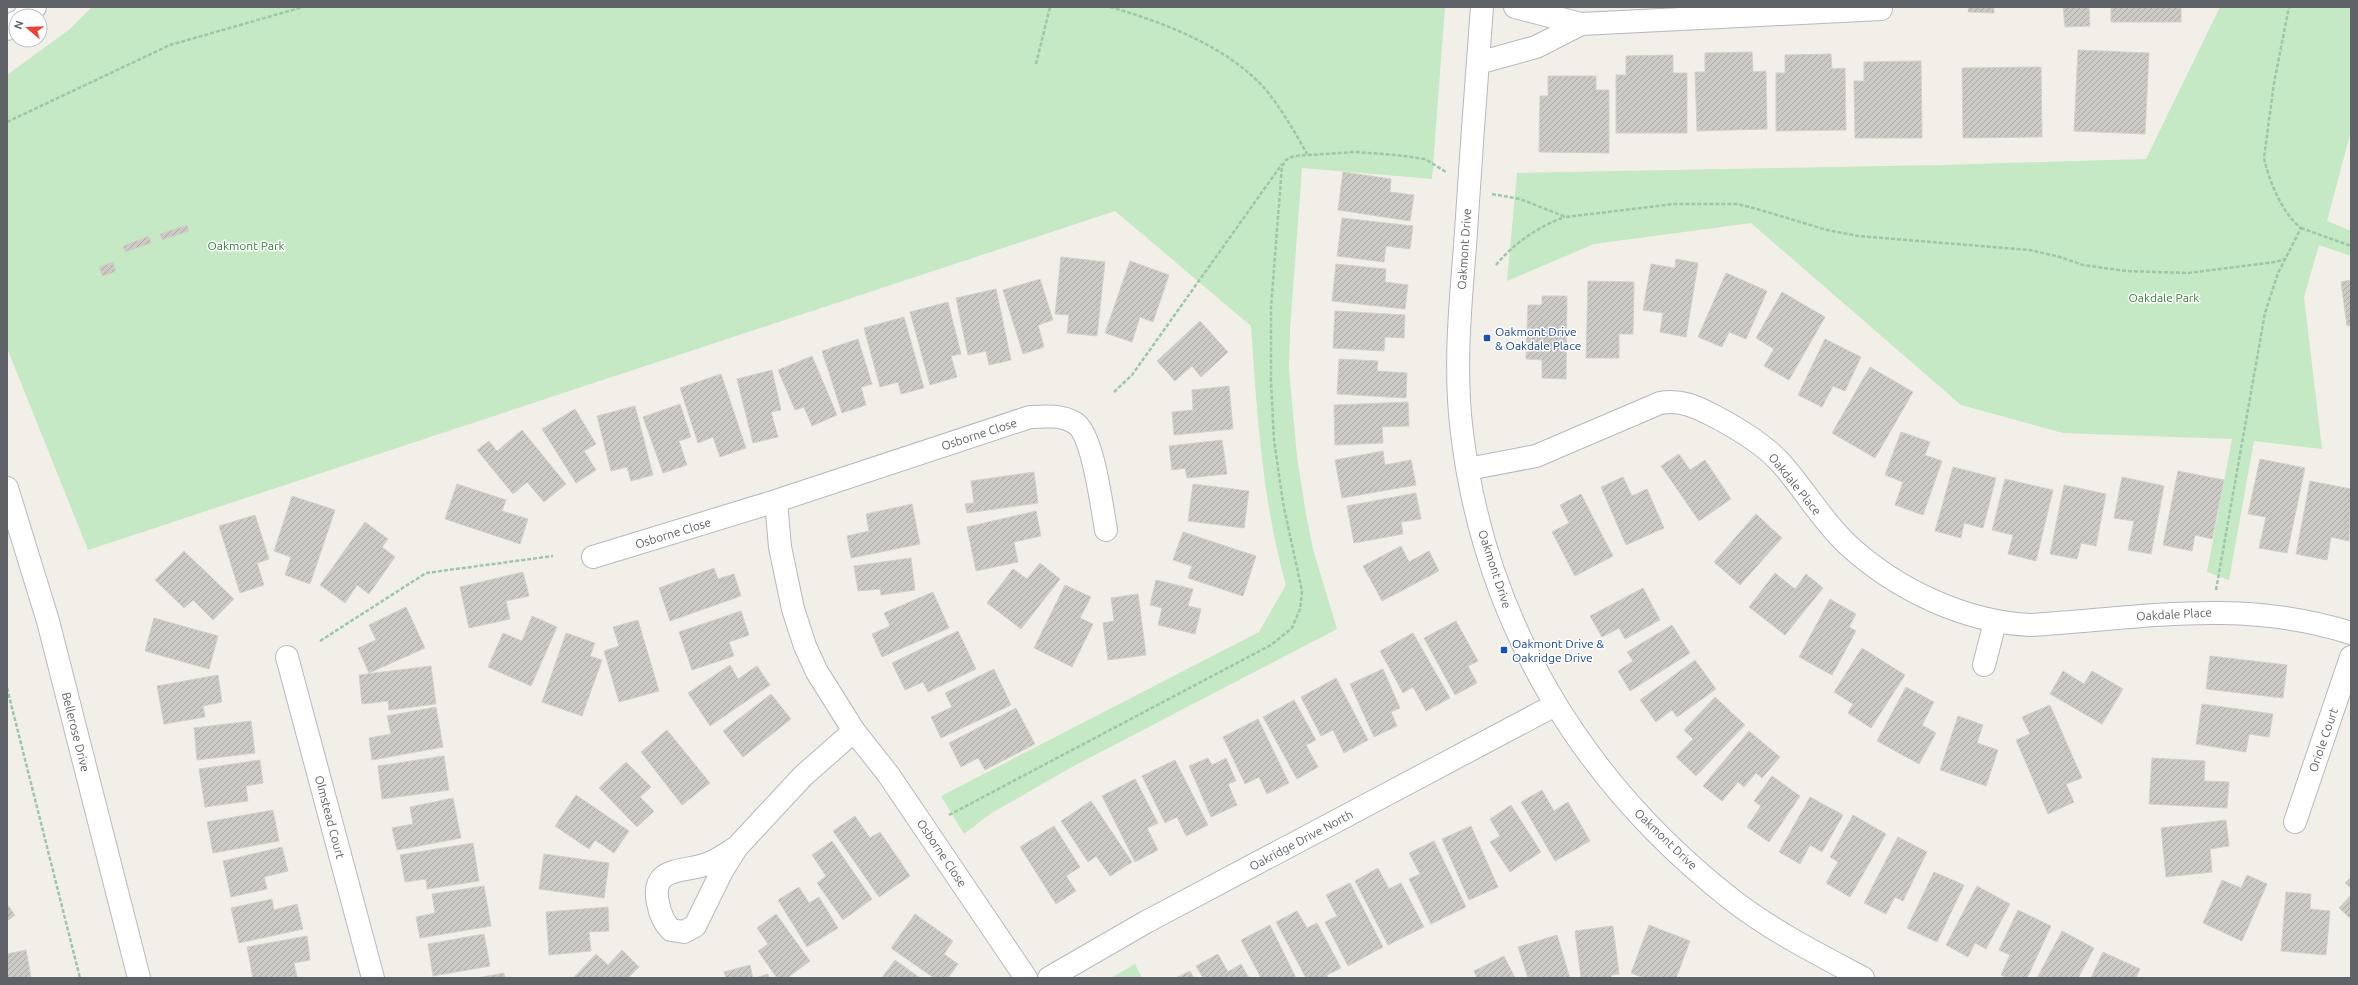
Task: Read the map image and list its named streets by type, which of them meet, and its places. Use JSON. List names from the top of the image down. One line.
{"streets":{"street":["Oakmont Drive","Osborne Close","Oakdale Place","Bellerose Drive","Oriole Court","Olmstead Court","Oakridge Drive North"]},"crossings":[["Oakmont Drive","Oakdale Place"],["Oakmont Drive","Oakridge Drive North"]],"parks":["Oakmont Park","Oakdale Park"],"places":{"transit":["Oakmont Drive & Oakdale Place","Oakmont Drive & Oakridge Drive"]},"north":"left"}
